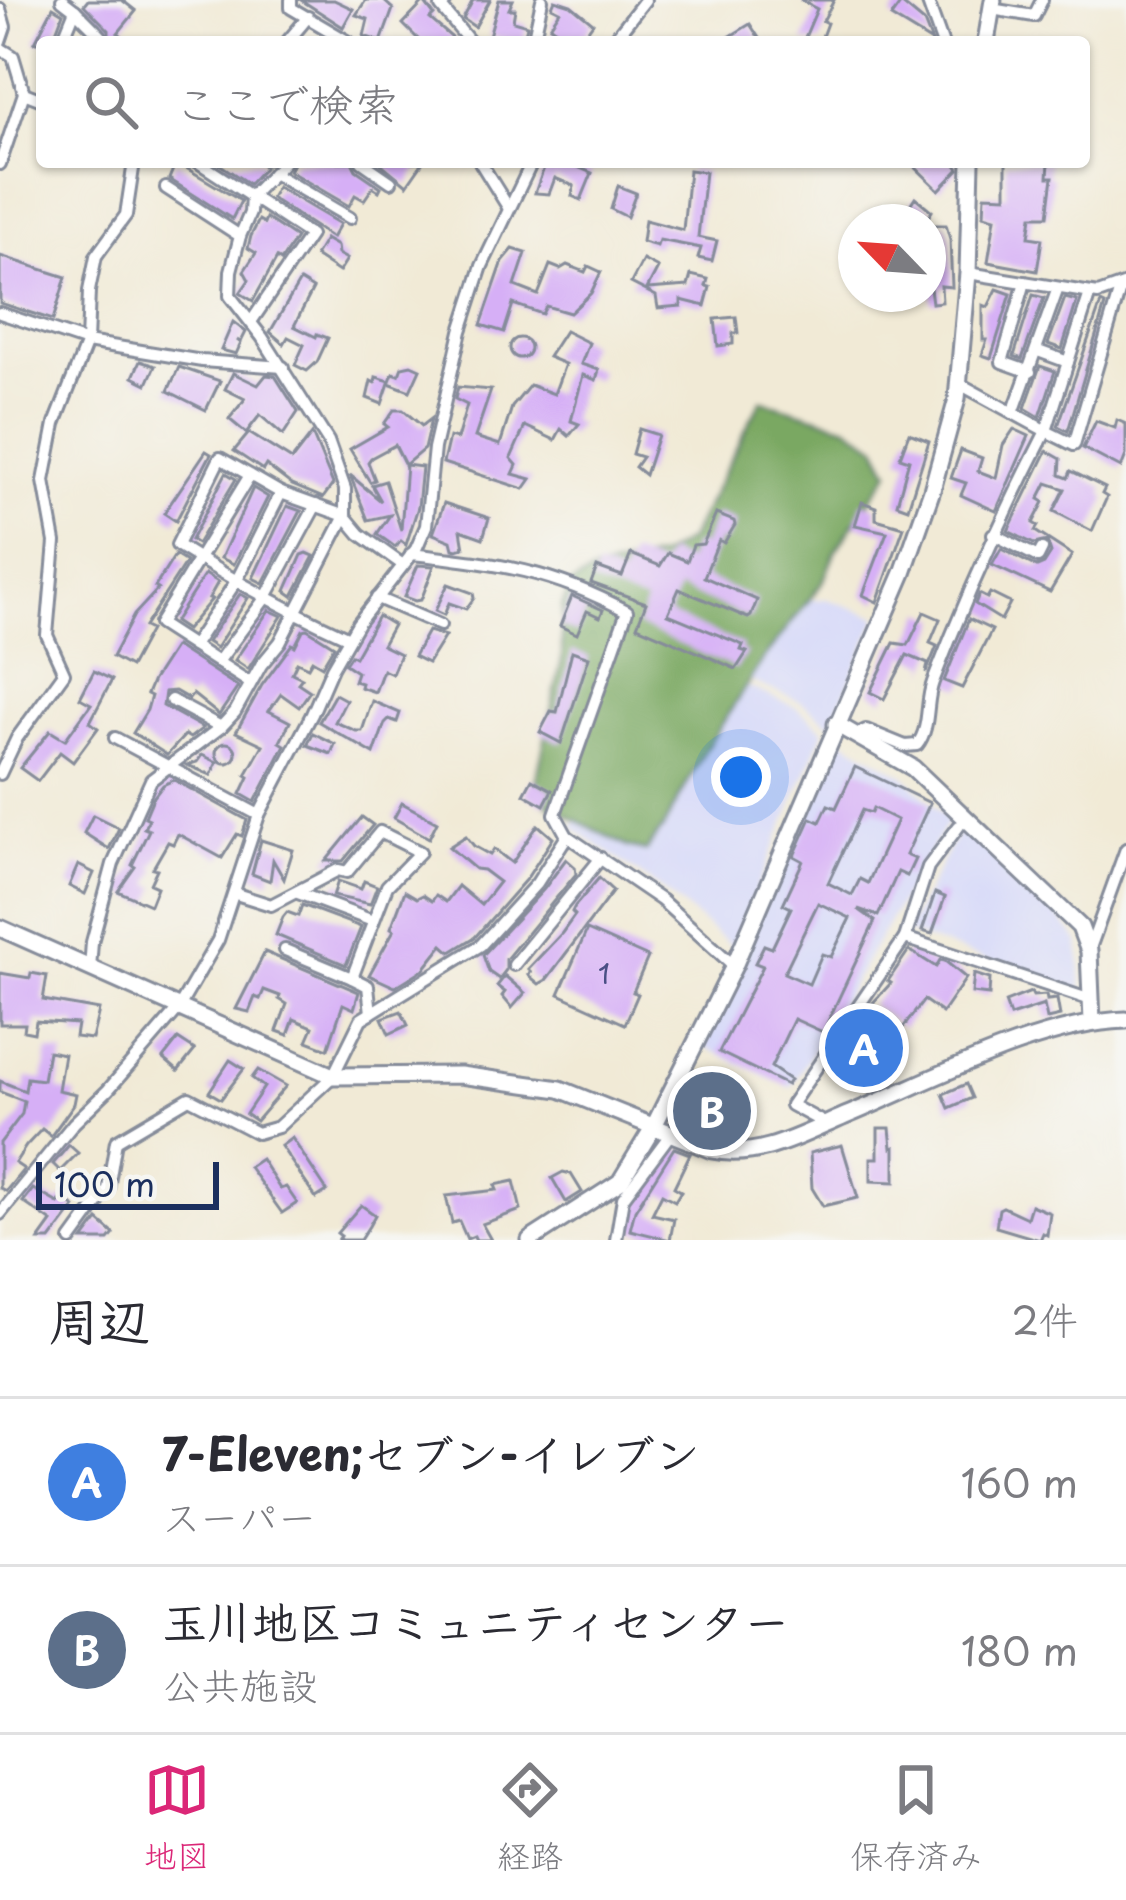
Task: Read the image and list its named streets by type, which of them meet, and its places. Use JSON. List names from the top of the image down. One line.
{"house_numbers":["1"],"scale_bar":"100 m","north":"top left","page":{"search":"ここで検索","pins":["A","B"],"scale":"100 m","heading":["周辺","2件"],"list":[{"mark":"A","name":"7-Eleven;セブン-イレブン","note":"スーパー","value":"160 m"},{"mark":"B","name":"玉川地区コミュニティセンター","note":"公共施設","value":"180 m"}],"nav":["地図","経路","保存済み"]}}
